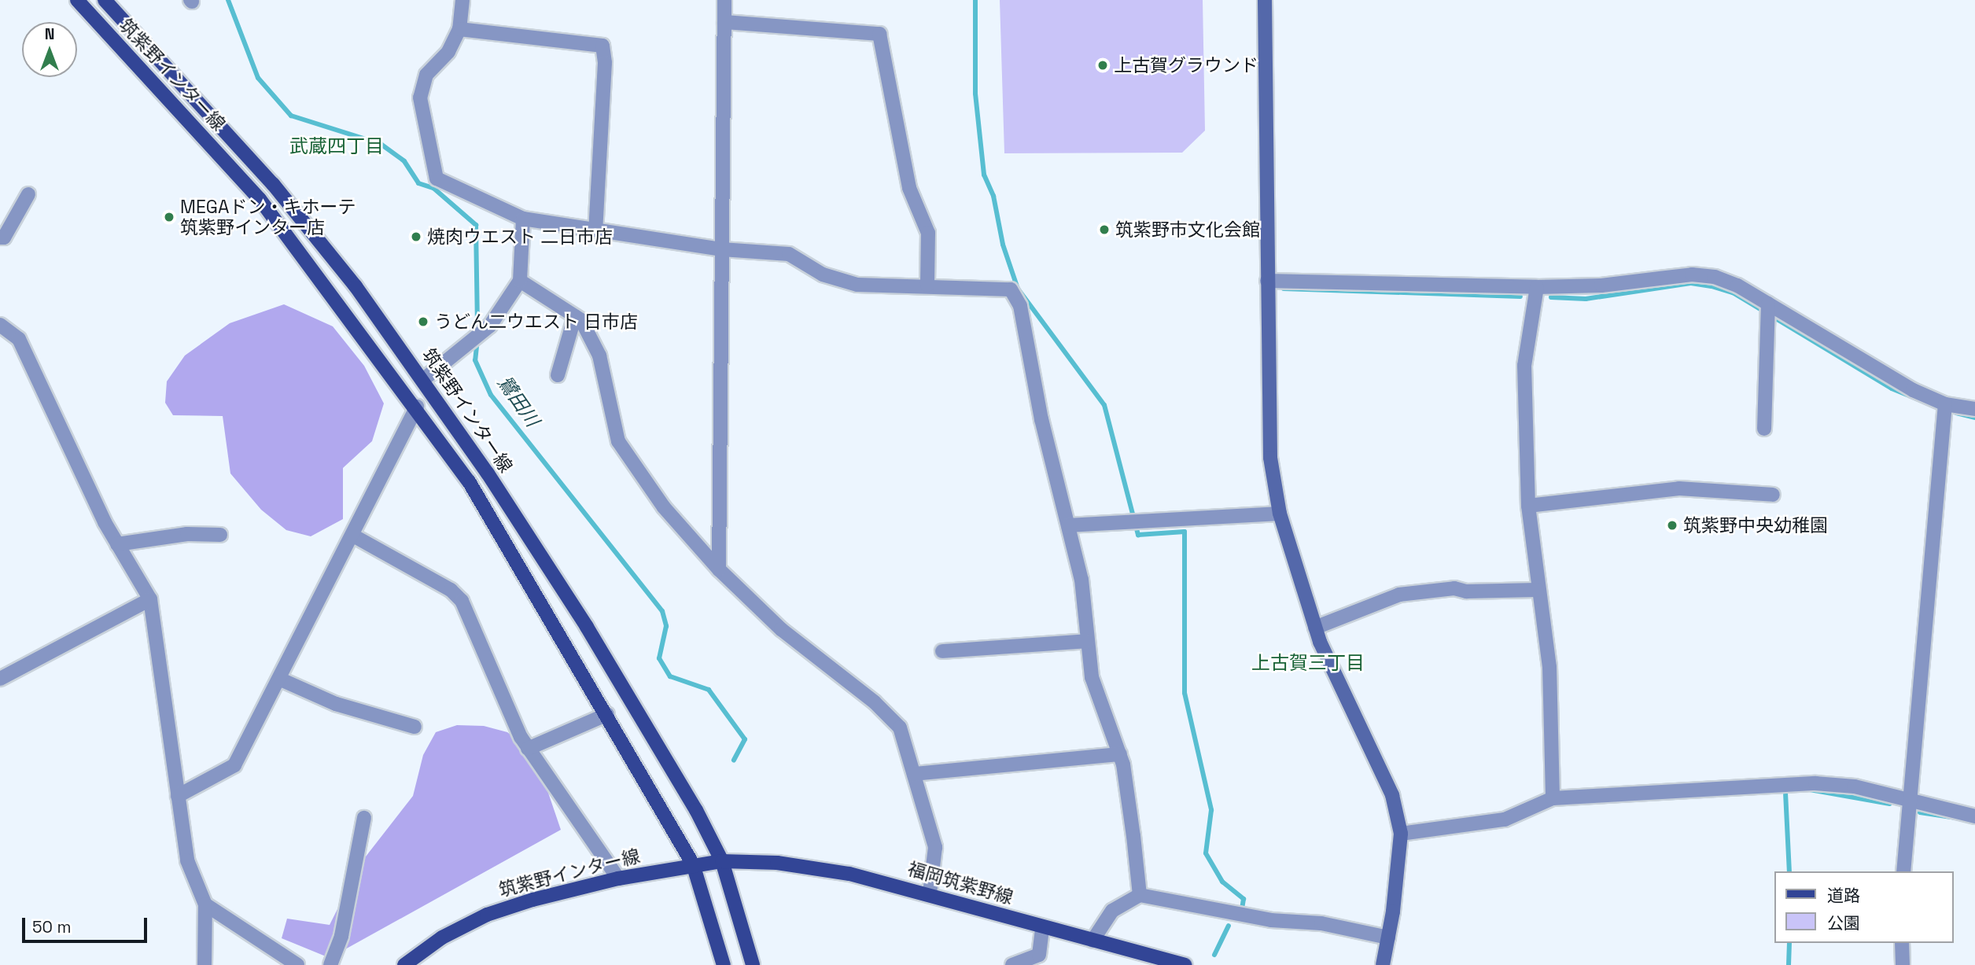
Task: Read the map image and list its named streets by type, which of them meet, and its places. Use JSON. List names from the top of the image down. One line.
{"streets":{"main road":["筑紫野インター線","福岡筑紫野線"]},"crossings":[["筑紫野インター線","福岡筑紫野線"]],"districts":["武蔵四丁目","上古賀三丁目"],"water":["鷺田川"],"places":["上古賀グラウンド","MEGAドン・キホーテ 筑紫野インター店","筑紫野市文化会館","焼肉ウエスト 二日市店","うどん二ウエスト 日市店","筑紫野中央幼稚園"],"legend":["道路","公園"],"scale_bar":"50 m","north":"top"}
